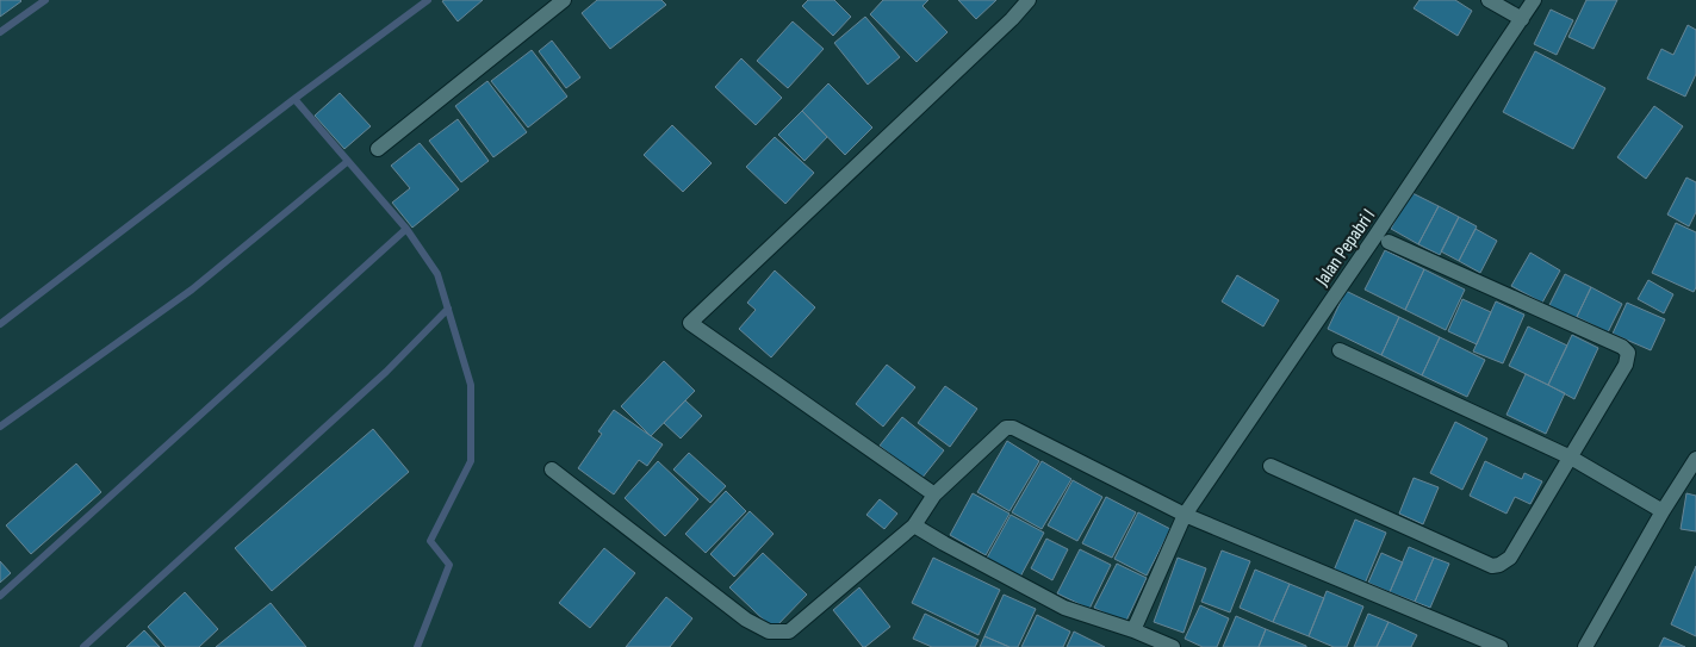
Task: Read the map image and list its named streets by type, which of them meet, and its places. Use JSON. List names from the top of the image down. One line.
{"streets":{"street":["Jalan Pepabri I"]}}
